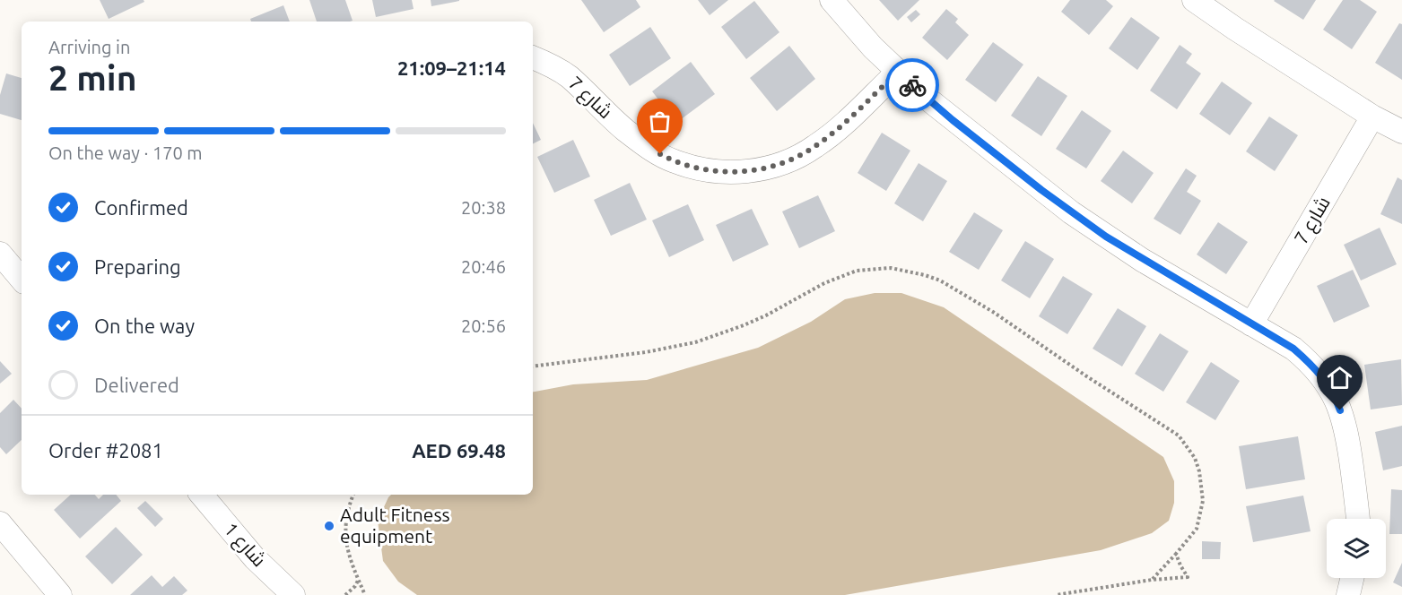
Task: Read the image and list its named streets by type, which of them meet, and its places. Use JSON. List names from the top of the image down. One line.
{"streets":{"street":["شارع 7","شارع 1"]},"places":["Adult Fitness equipment"],"page":{"heading":["2 min","Arriving in","21:09–21:14"],"panel":["Order #2081","AED 69.48"],"bar":"On the way · 170 m","list":[["Confirmed","20:38"],["Preparing","20:46"],["On the way","20:56"],"Delivered"]}}
